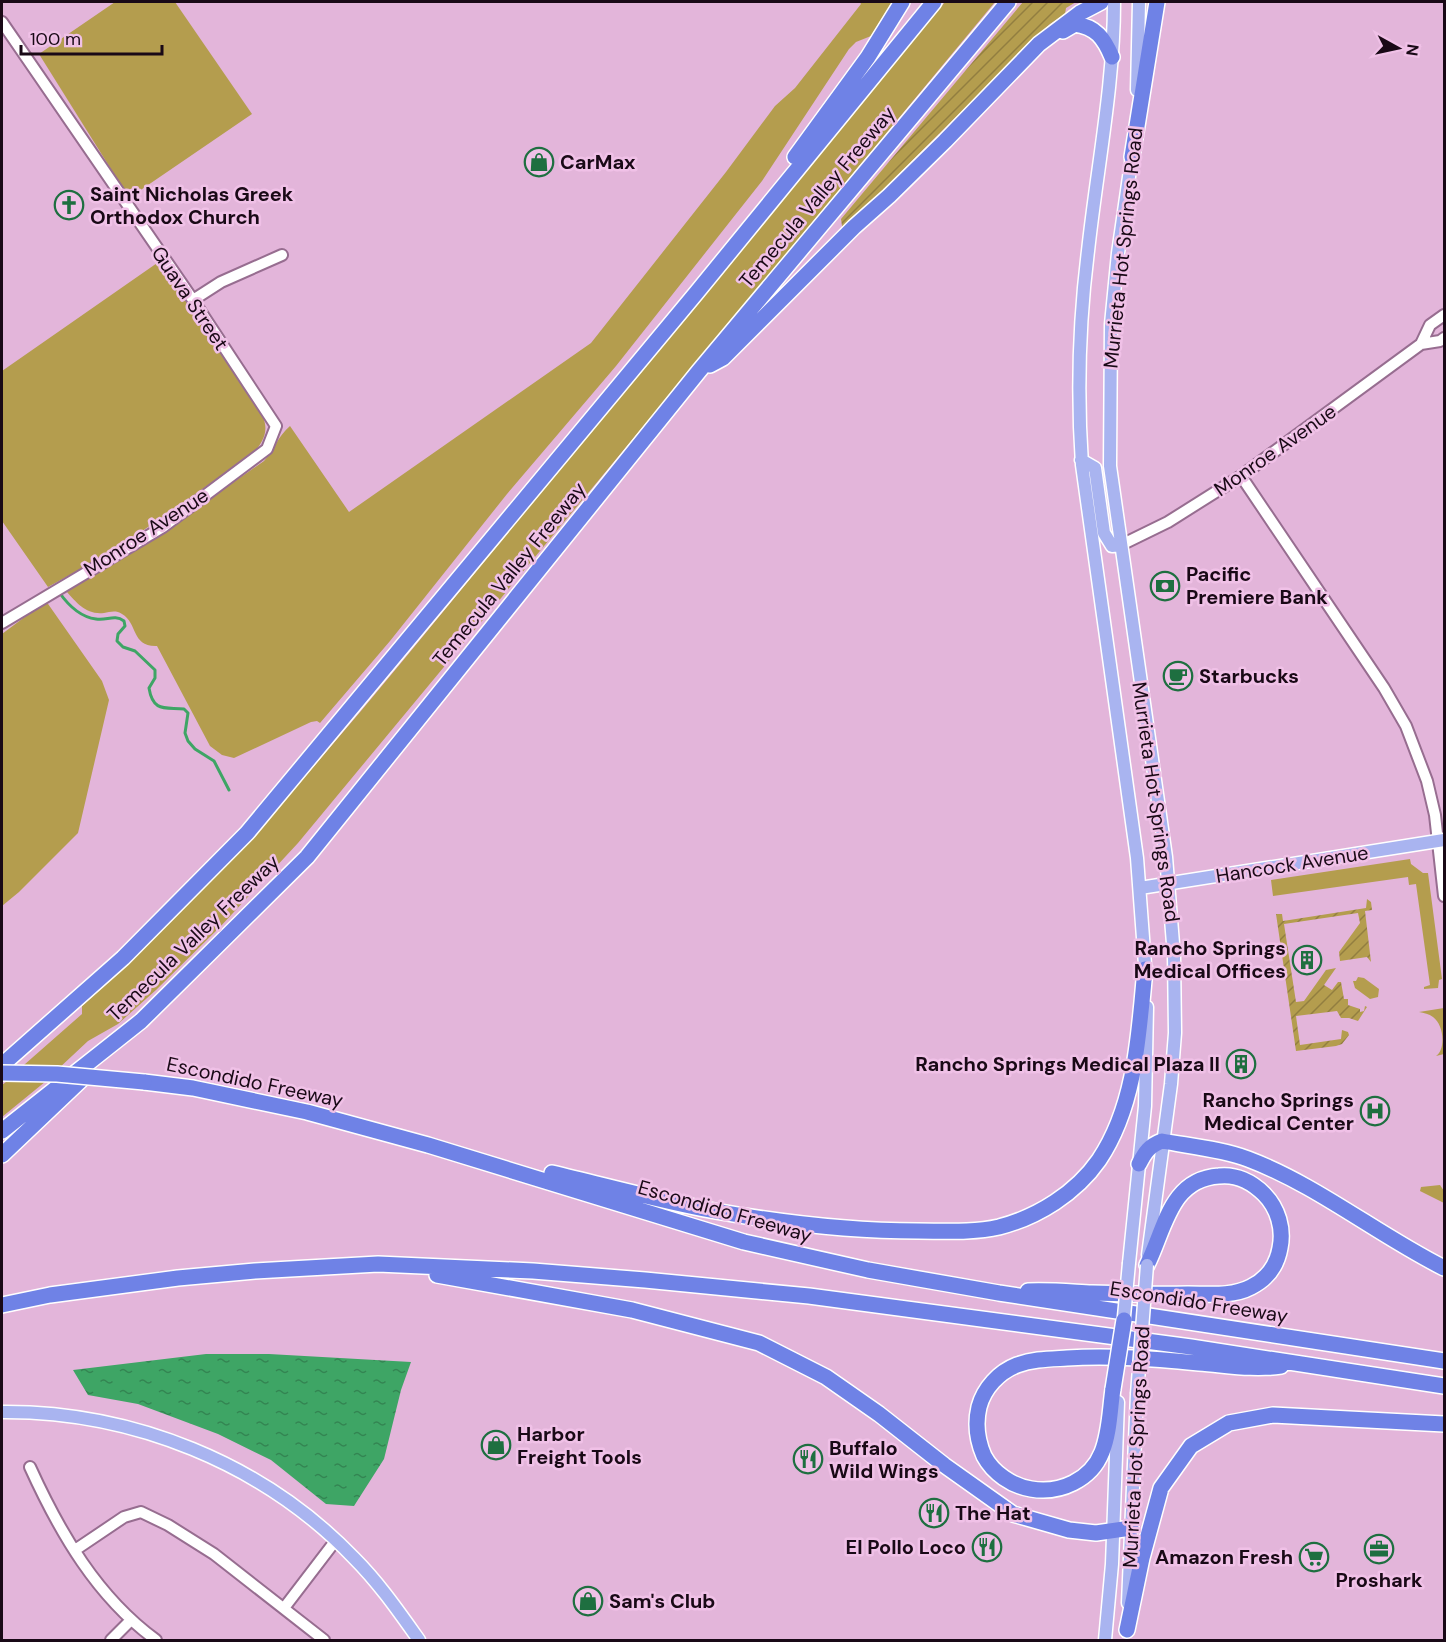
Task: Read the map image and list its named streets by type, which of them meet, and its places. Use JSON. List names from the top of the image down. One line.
{"streets":{"highway":["Temecula Valley Freeway","Escondido Freeway"],"main road":["Murrieta Hot Springs Road","Hancock Avenue"],"street":["Guava Street","Monroe Avenue"]},"crossings":[["Murrieta Hot Springs Road","Monroe Avenue"],["Murrieta Hot Springs Road","Hancock Avenue"],["Guava Street","Monroe Avenue"]],"places":{"shop":["CarMax","Harbor Freight Tools","Sam's Club"],"church":["Saint Nicholas Greek Orthodox Church"],"bank":["Pacific Premiere Bank"],"cafe":["Starbucks"],"building":["Rancho Springs Medical Offices","Rancho Springs Medical Plaza II"],"hospital":["Rancho Springs Medical Center"],"restaurant":["Buffalo Wild Wings","The Hat","El Pollo Loco"],"office":["Proshark"],"supermarket":["Amazon Fresh"]},"scale_bar":"100 m","north":"right"}
